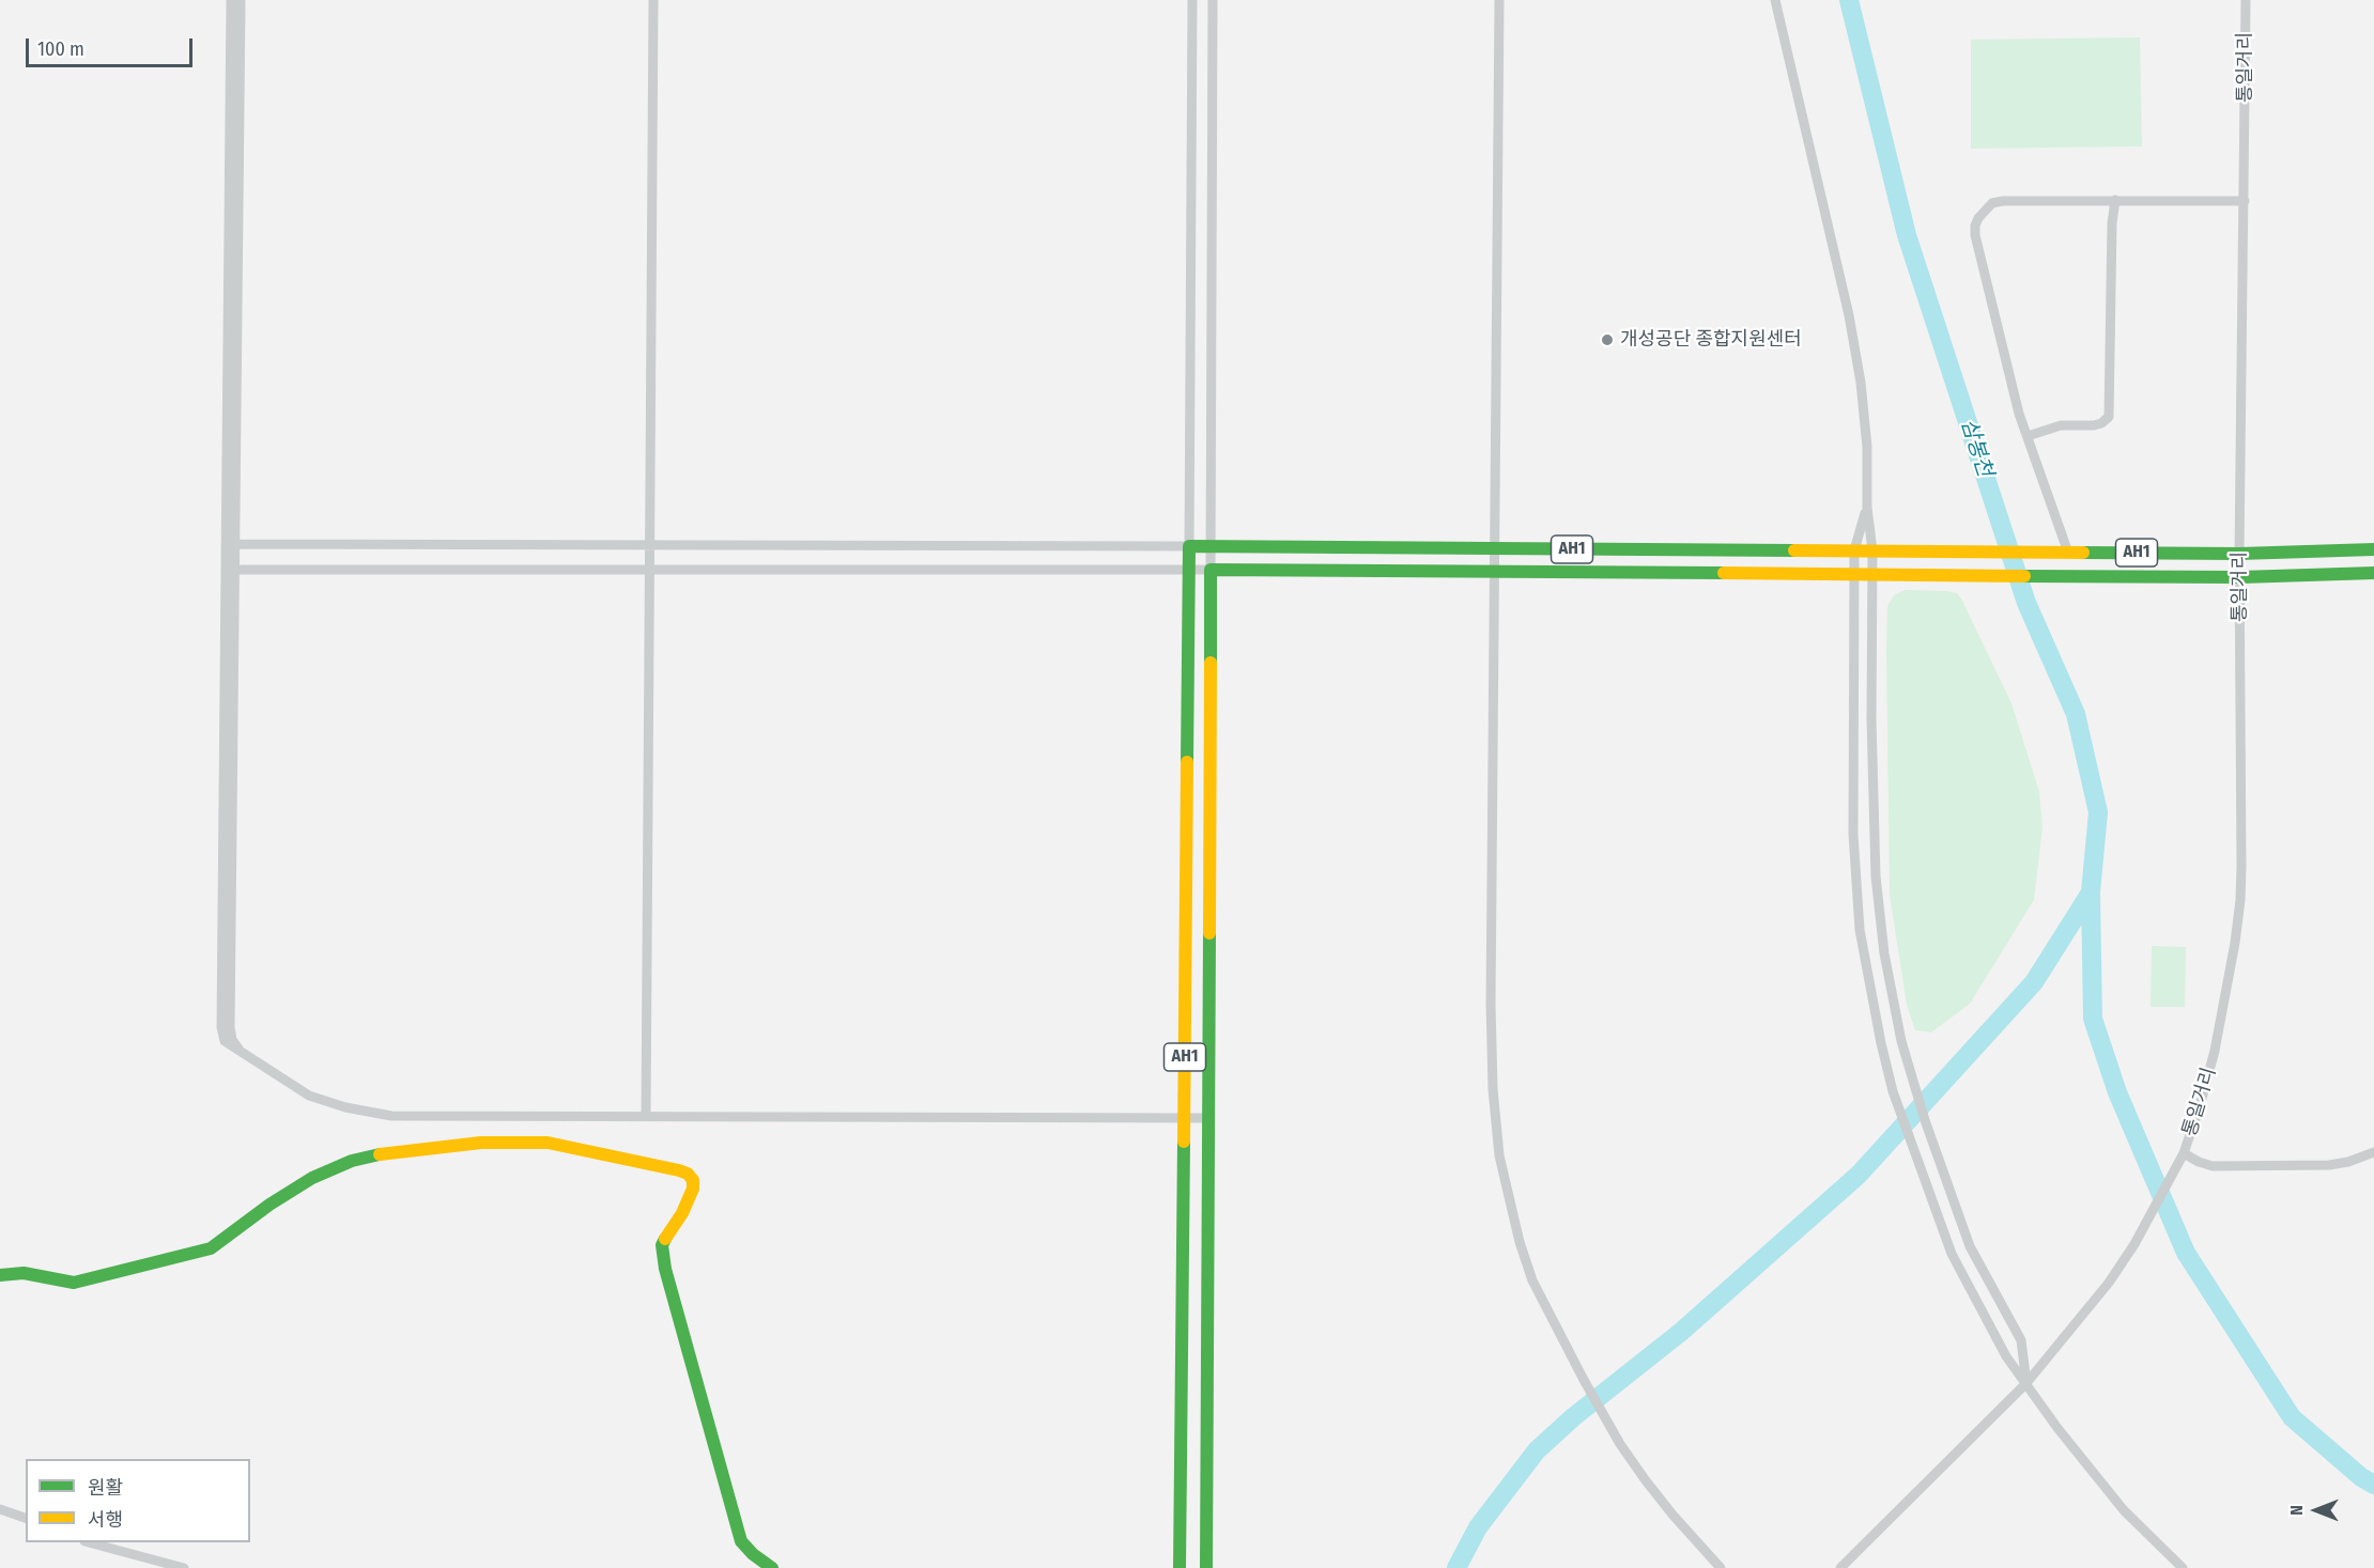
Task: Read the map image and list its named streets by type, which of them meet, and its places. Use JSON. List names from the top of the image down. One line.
{"streets":{"main road":["AH1"],"street":["통일거리"]},"crossings":[["통일거리","AH1"]],"water":["삼봉천"],"places":["개성공단 종합지원센터"],"legend":["원활","서행"],"scale_bar":"100 m","north":"left"}
